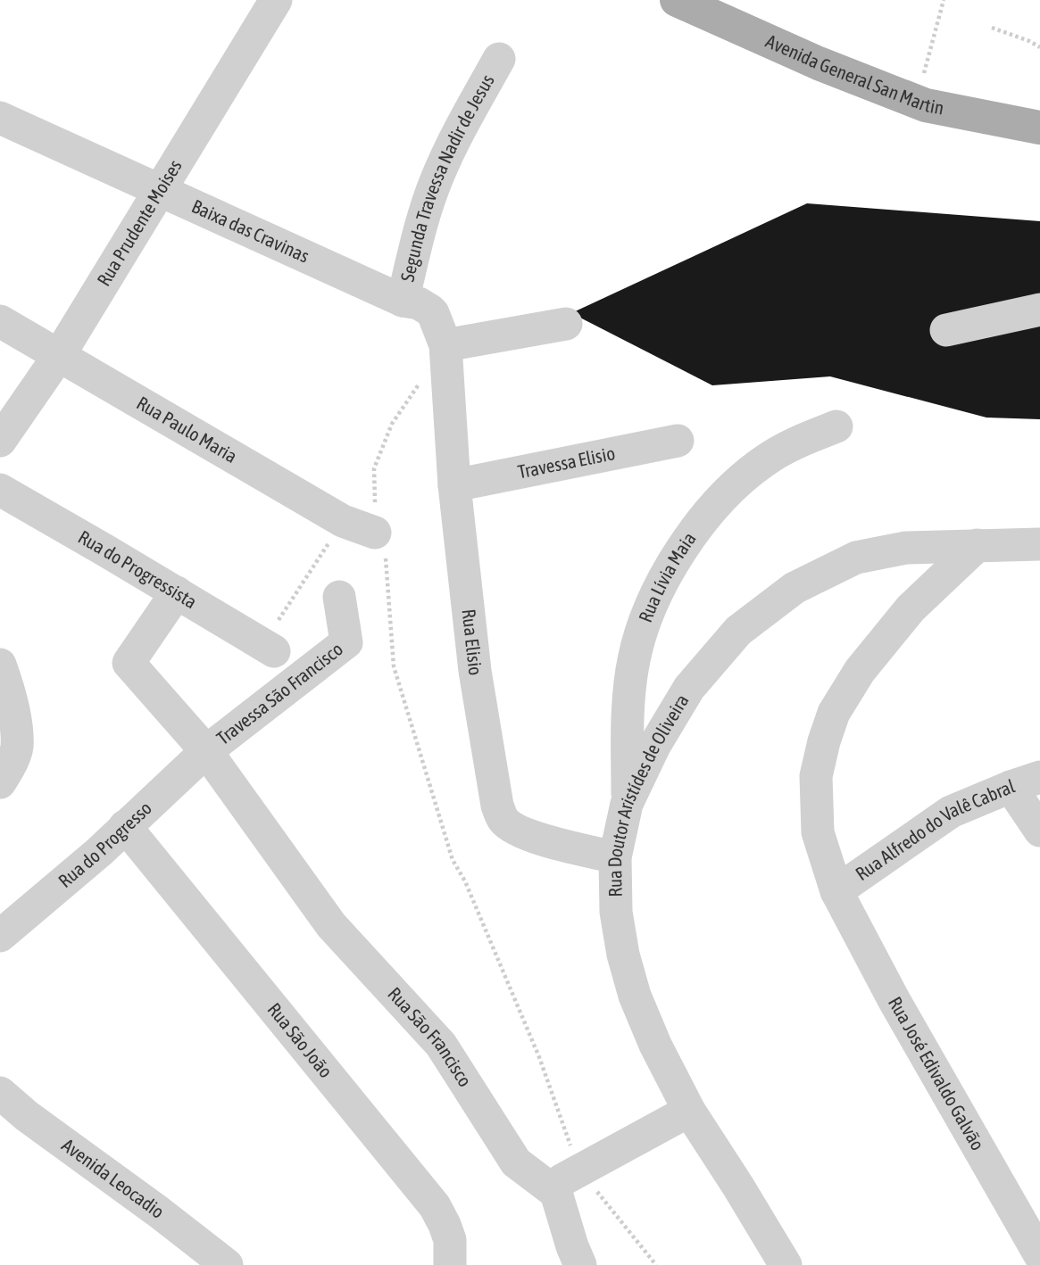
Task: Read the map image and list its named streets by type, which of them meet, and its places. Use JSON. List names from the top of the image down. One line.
{"streets":{"main road":["Avenida General San Martin"],"street":["Segunda Travessa Nadir de Jesus","Rua Prudente Moises","Baixa das Cravinas","Rua Paulo Maria","Travessa Elisio","Rua do Progressista","Rua Lívia Maia","Rua Elisio","Travessa São Francisco","Rua Doutor Aristídes de Oliveira","Rua Alfredo do Valê Cabral","Rua do Progresso","Rua São Francisco","Rua São João","Rua José Edivaldo Galvão","Avenida Leocadio"]},"crossings":[["Segunda Travessa Nadir de Jesus","Baixa das Cravinas"],["Rua Prudente Moises","Baixa das Cravinas"],["Rua Prudente Moises","Rua Paulo Maria"],["Baixa das Cravinas","Rua Elisio"],["Travessa Elisio","Rua Elisio"],["Rua do Progressista","Rua São Francisco"],["Rua Lívia Maia","Rua Doutor Aristídes de Oliveira"],["Rua Elisio","Rua Doutor Aristídes de Oliveira"],["Travessa São Francisco","Rua do Progresso"],["Travessa São Francisco","Rua São Francisco"],["Rua Doutor Aristídes de Oliveira","Rua José Edivaldo Galvão"],["Rua Alfredo do Valê Cabral","Rua José Edivaldo Galvão"],["Rua do Progresso","Rua São Francisco"],["Rua do Progresso","Rua São João"]]}
